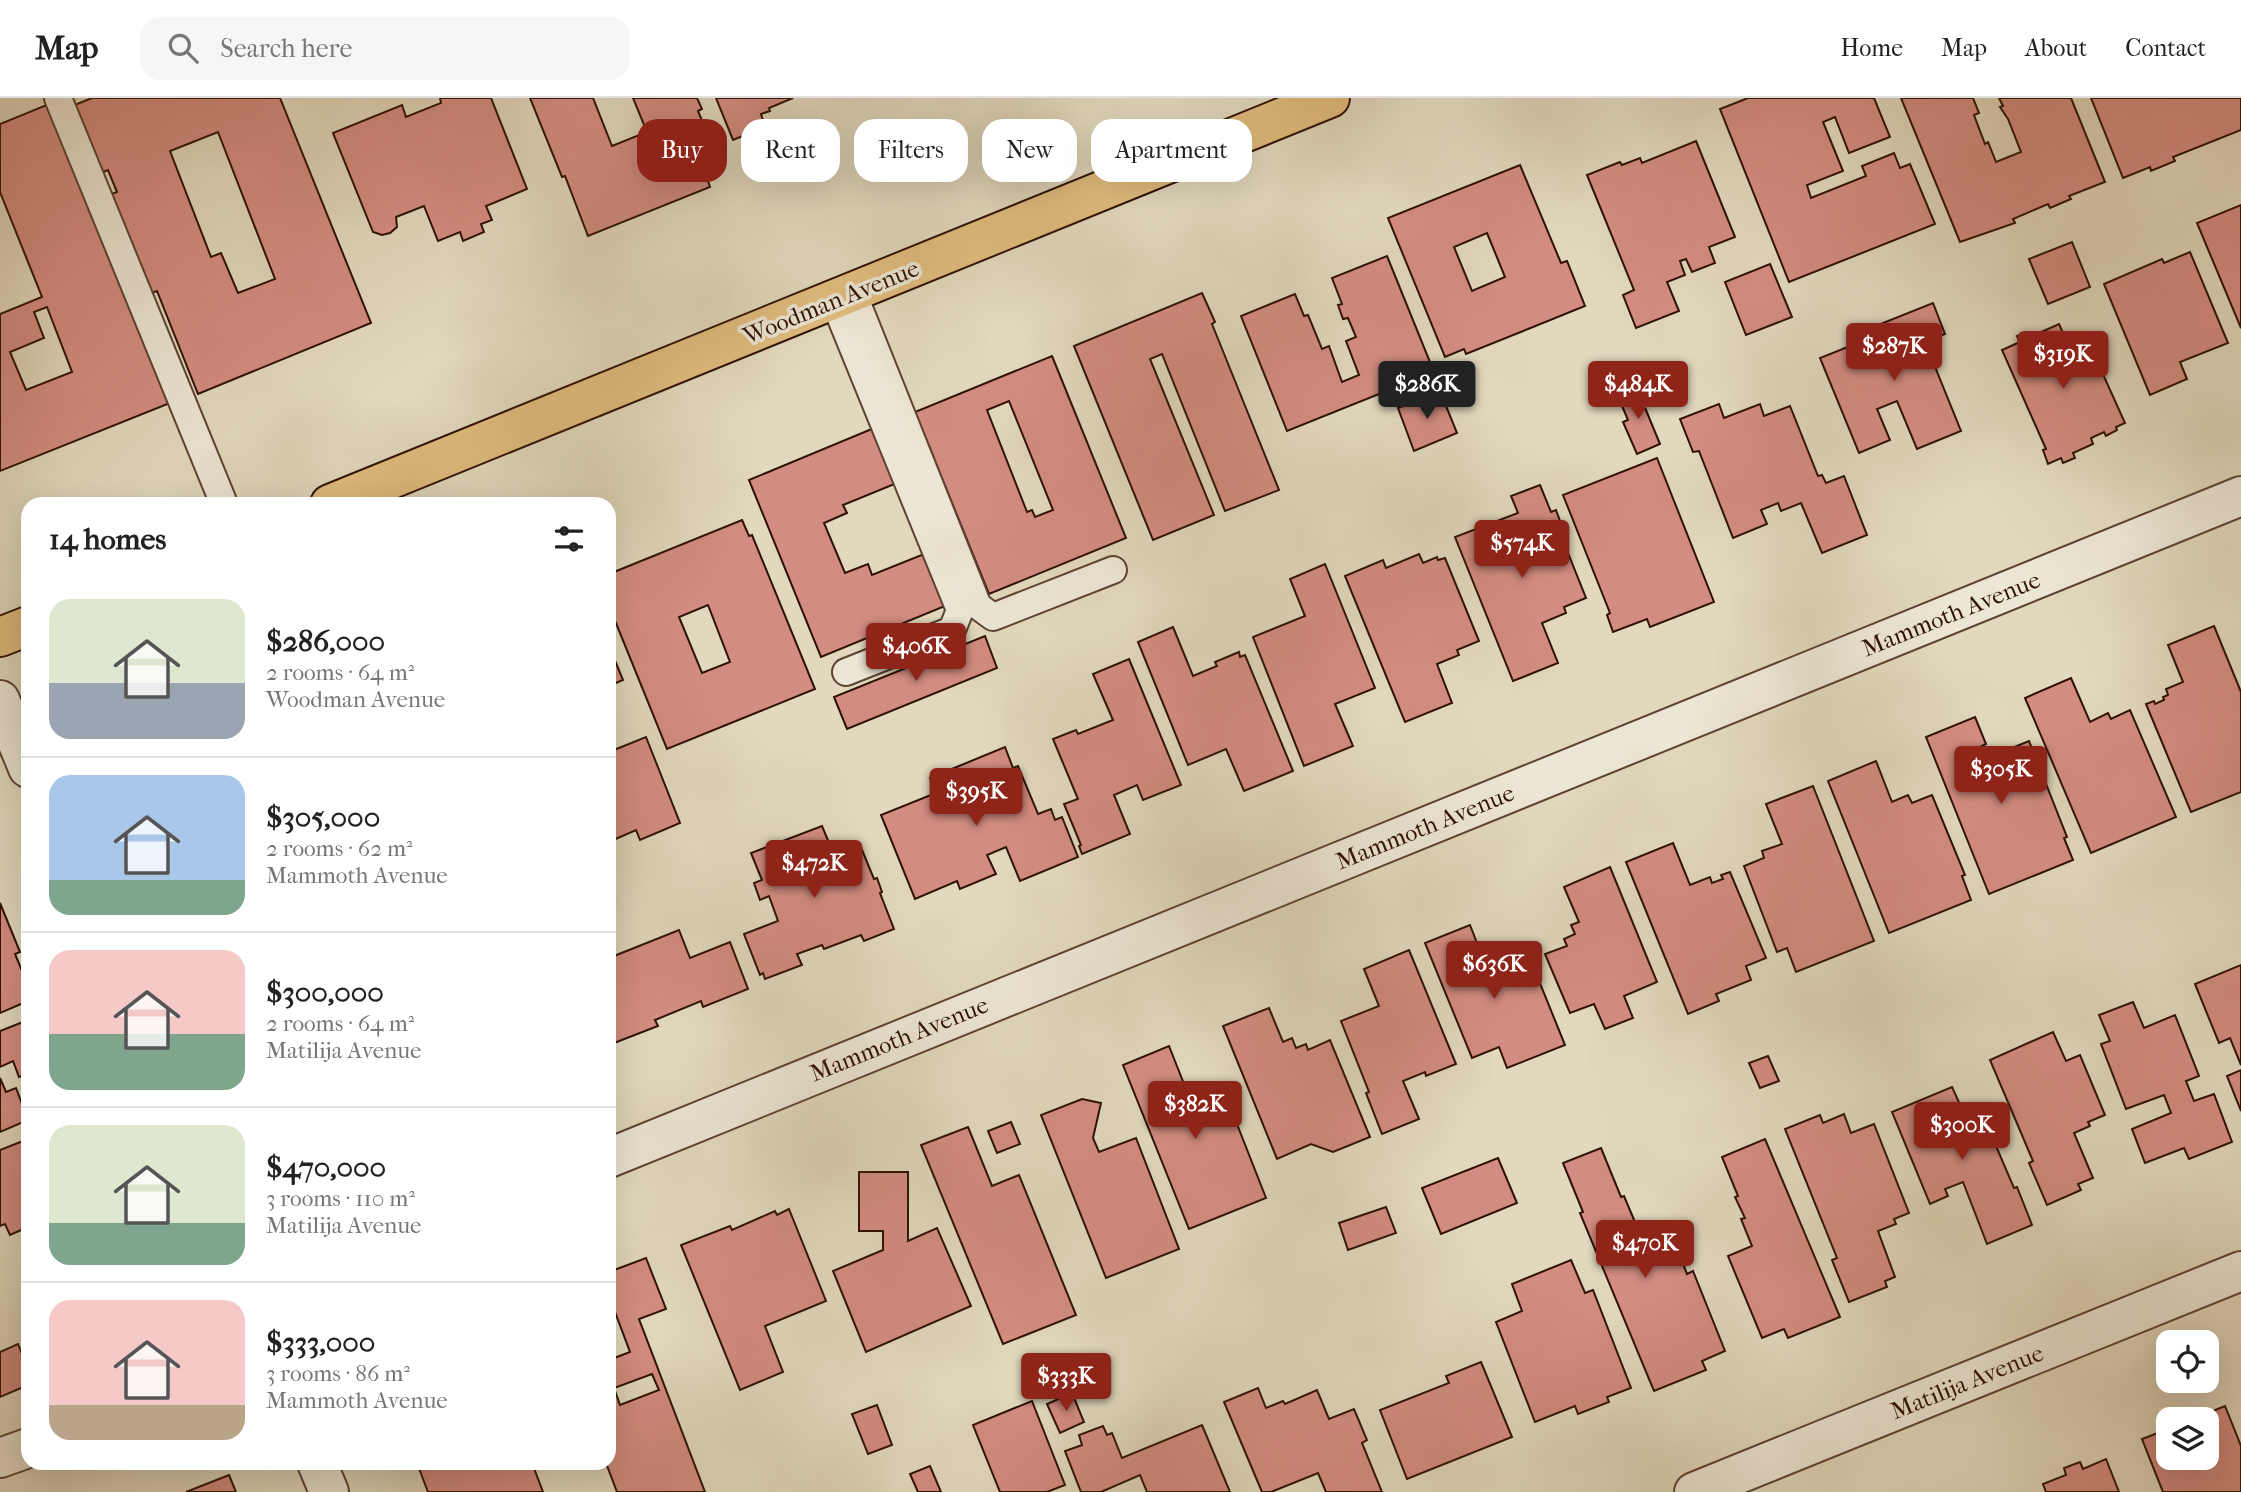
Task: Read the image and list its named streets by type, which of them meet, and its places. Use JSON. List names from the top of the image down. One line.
{"streets":{"main road":["Woodman Avenue"],"street":["Mammoth Avenue","Matilija Avenue"]},"page":{"header":"Map","search":"Search here","nav":["Home","Map","About","Contact"],"chip":["Buy","Rent","Filters","New","Apartment"],"price":["$287K","$319K","$286K","$484K","$574K","$406K","$305K","$395K","$472K","$636K","$382K","$300K","$470K","$333K"],"heading":"14 homes","list":[{"name":"$286,000","note":"2 rooms · 64 m² · Woodman Avenue"},{"name":"$305,000","note":"2 rooms · 62 m² · Mammoth Avenue"},{"name":"$300,000","note":"2 rooms · 64 m² · Matilija Avenue"},{"name":"$470,000","note":"3 rooms · 110 m² · Matilija Avenue"},{"name":"$333,000","note":"3 rooms · 86 m² · Mammoth Avenue"}]}}
